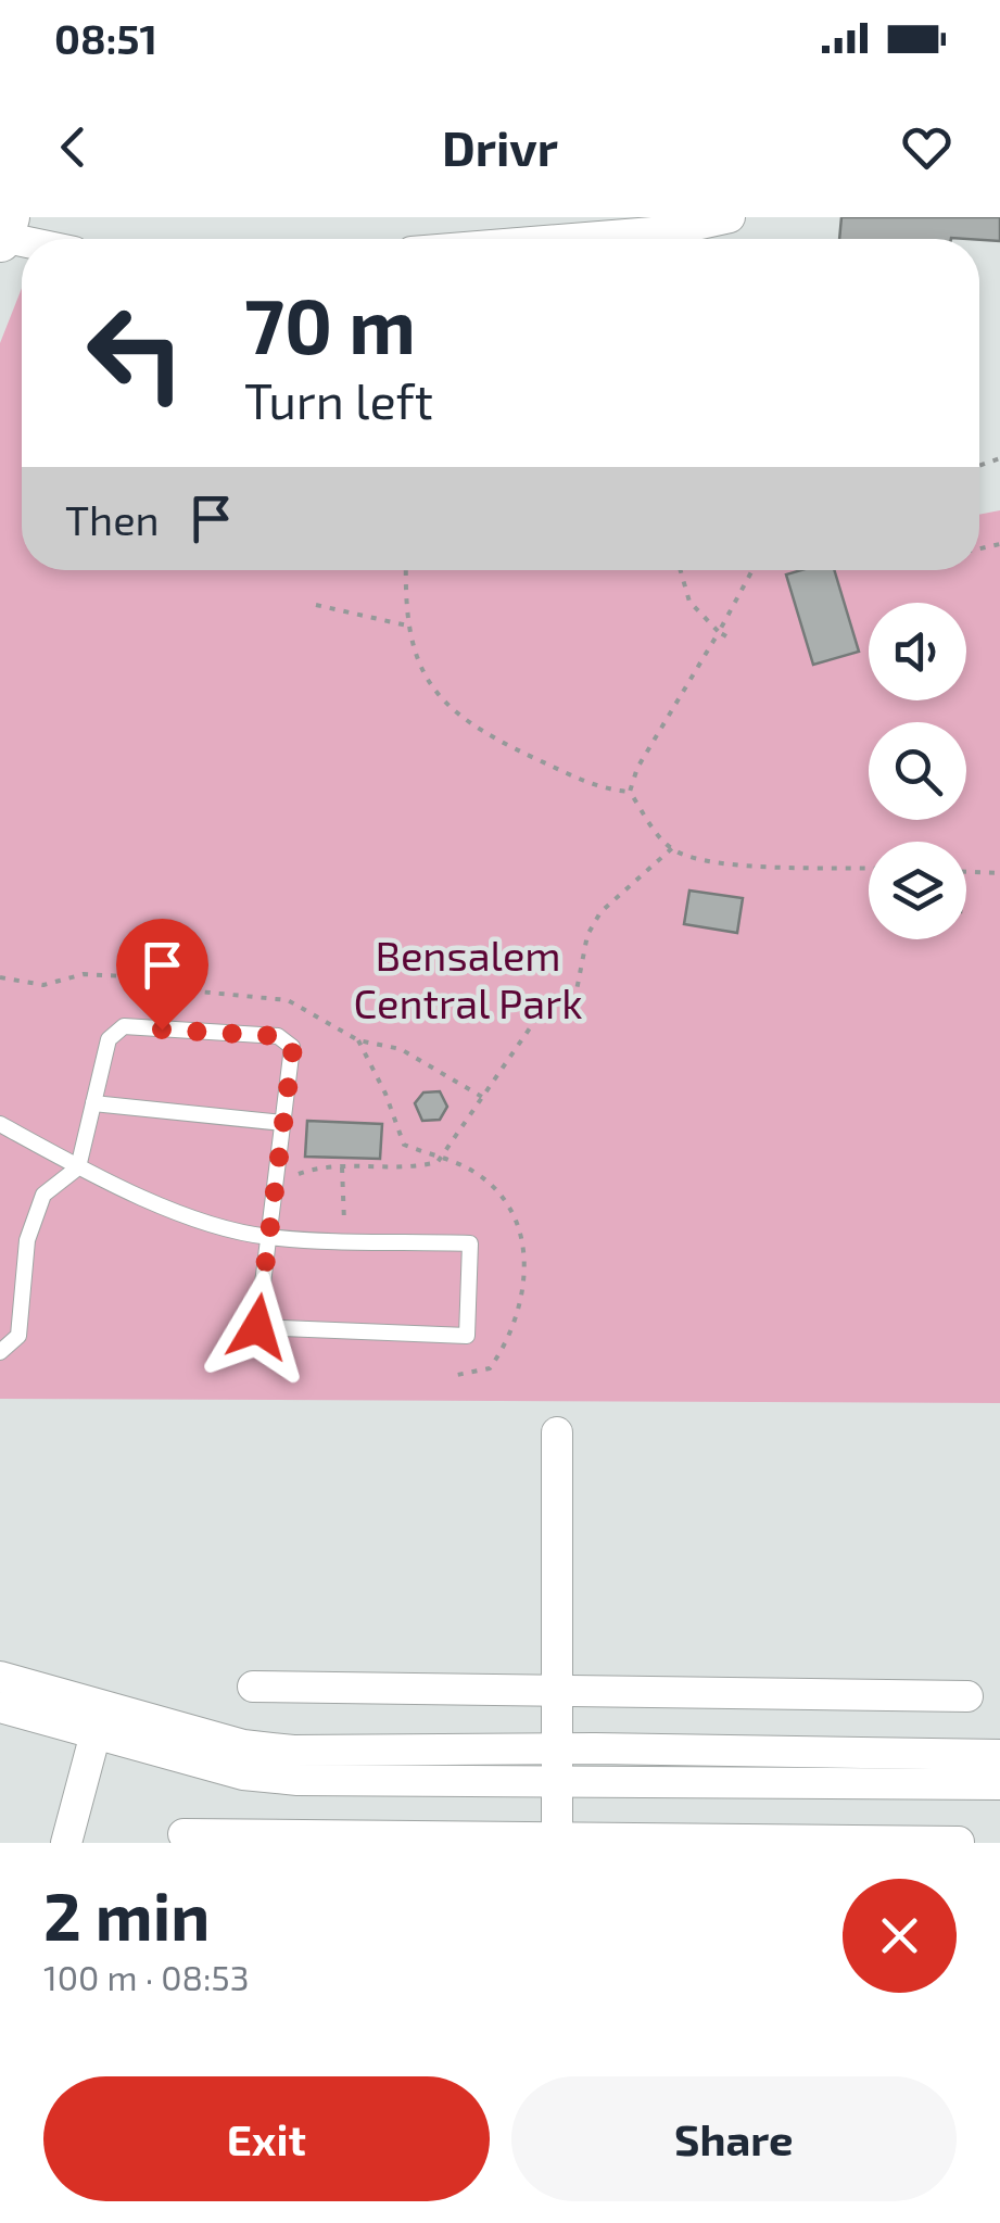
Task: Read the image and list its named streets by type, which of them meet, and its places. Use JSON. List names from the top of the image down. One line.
{"parks":["Bensalem Central Park"],"page":{"status":"08:51","header":"Drivr","turn":["70 m","Turn left"],"then":"Then","heading":["2 min","100 m · 08:53"],"buttons":["Exit","Share"]}}
